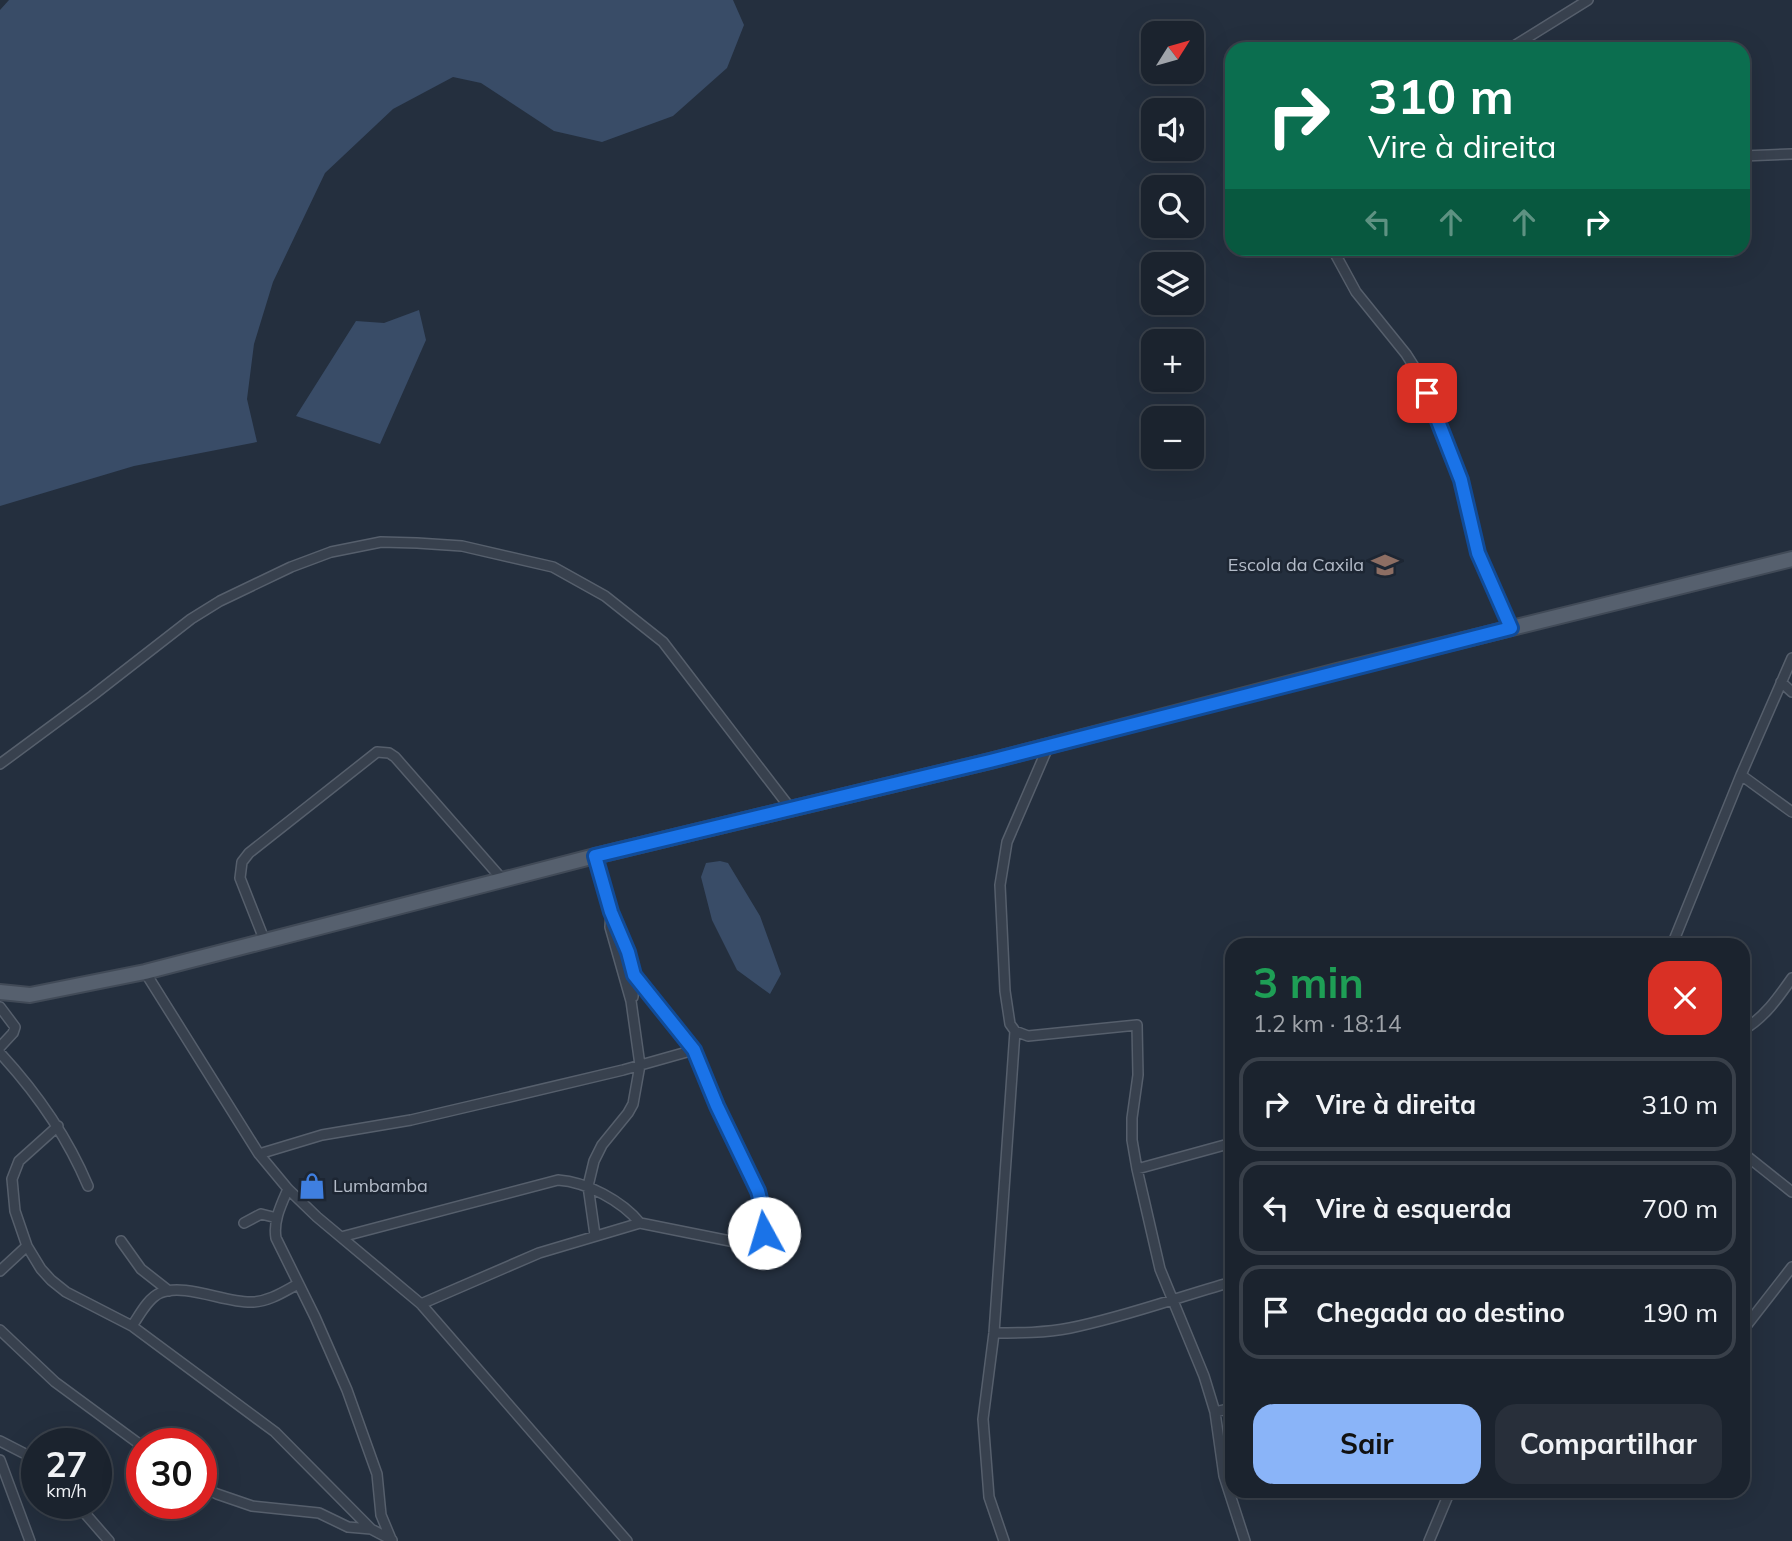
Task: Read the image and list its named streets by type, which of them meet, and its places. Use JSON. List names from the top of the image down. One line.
{"places":{"school or university":["Escola da Caxila"],"shop":["Lumbamba"]},"north":"top right","page":{"map_buttons":["+","−"],"turn":["310 m","Vire à direita"],"heading":["3 min","1.2 km · 18:14"],"list":[{"name":"Vire à direita","value":"310 m"},{"name":"Vire à esquerda","value":"700 m"},{"name":"Chegada ao destino","value":"190 m"}],"buttons":["Sair","Compartilhar"],"speed":"27 km/h","limit":"30"}}
